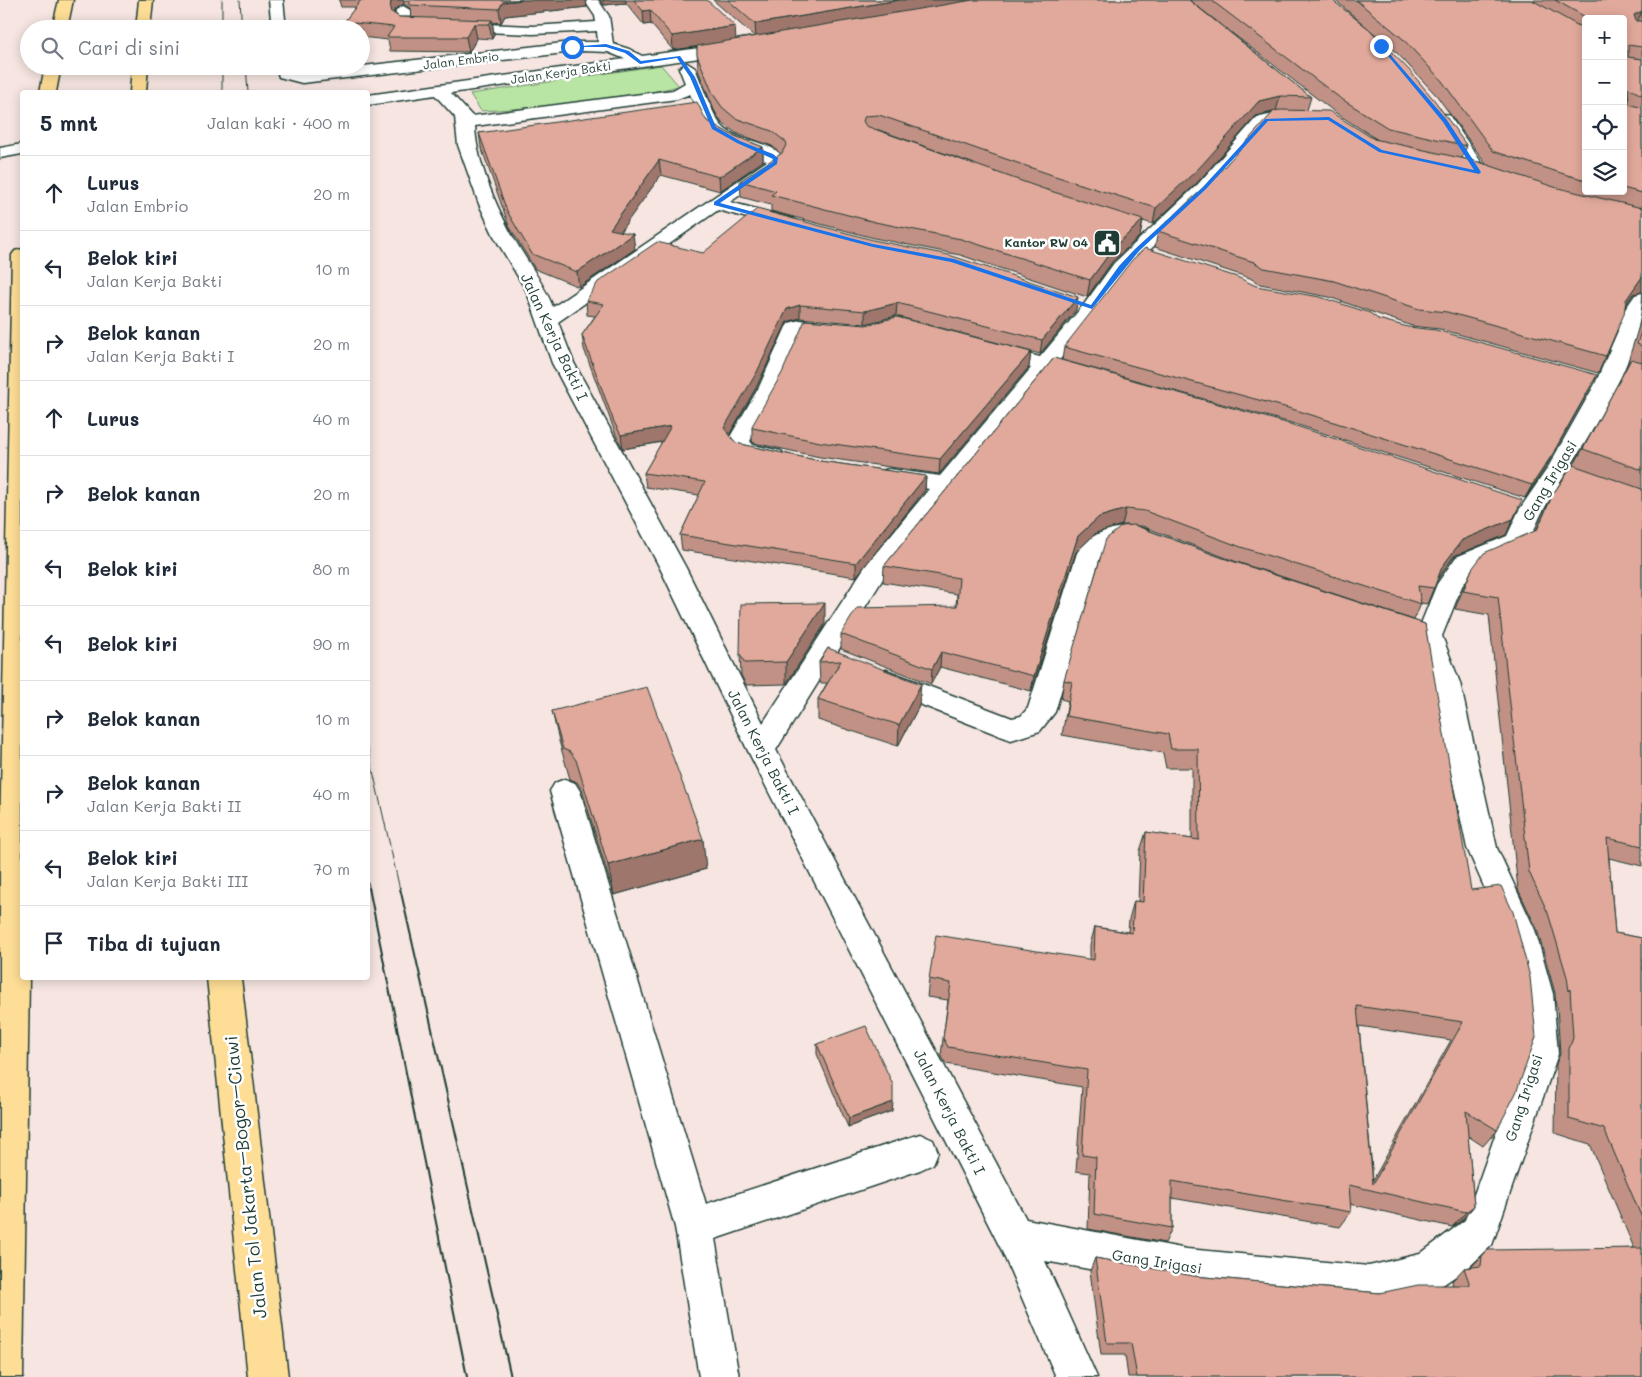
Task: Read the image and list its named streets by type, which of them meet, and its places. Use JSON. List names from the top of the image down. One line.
{"streets":{"highway":["Jalan Tol Jakarta–Bogor–Ciawi"],"street":["Jalan Embrio","Jalan Kerja Bakti","Jalan Kerja Bakti I","Gang Irigasi"]},"crossings":[["Jalan Embrio","Jalan Kerja Bakti"],["Jalan Kerja Bakti I","Gang Irigasi"]],"places":{"public building":["Kantor RW 04"]},"page":{"map_buttons":["+","−"],"search":"Cari di sini","heading":["5 mnt","Jalan kaki · 400 m"],"list":[["Lurus","Jalan Embrio","20 m"],["Belok kiri","Jalan Kerja Bakti","10 m"],["Belok kanan","Jalan Kerja Bakti I","20 m"],["Lurus","40 m"],["Belok kanan","20 m"],["Belok kiri","80 m"],["Belok kiri","90 m"],["Belok kanan","10 m"],["Belok kanan","Jalan Kerja Bakti II","40 m"],["Belok kiri","Jalan Kerja Bakti III","70 m"],"Tiba di tujuan"]}}
